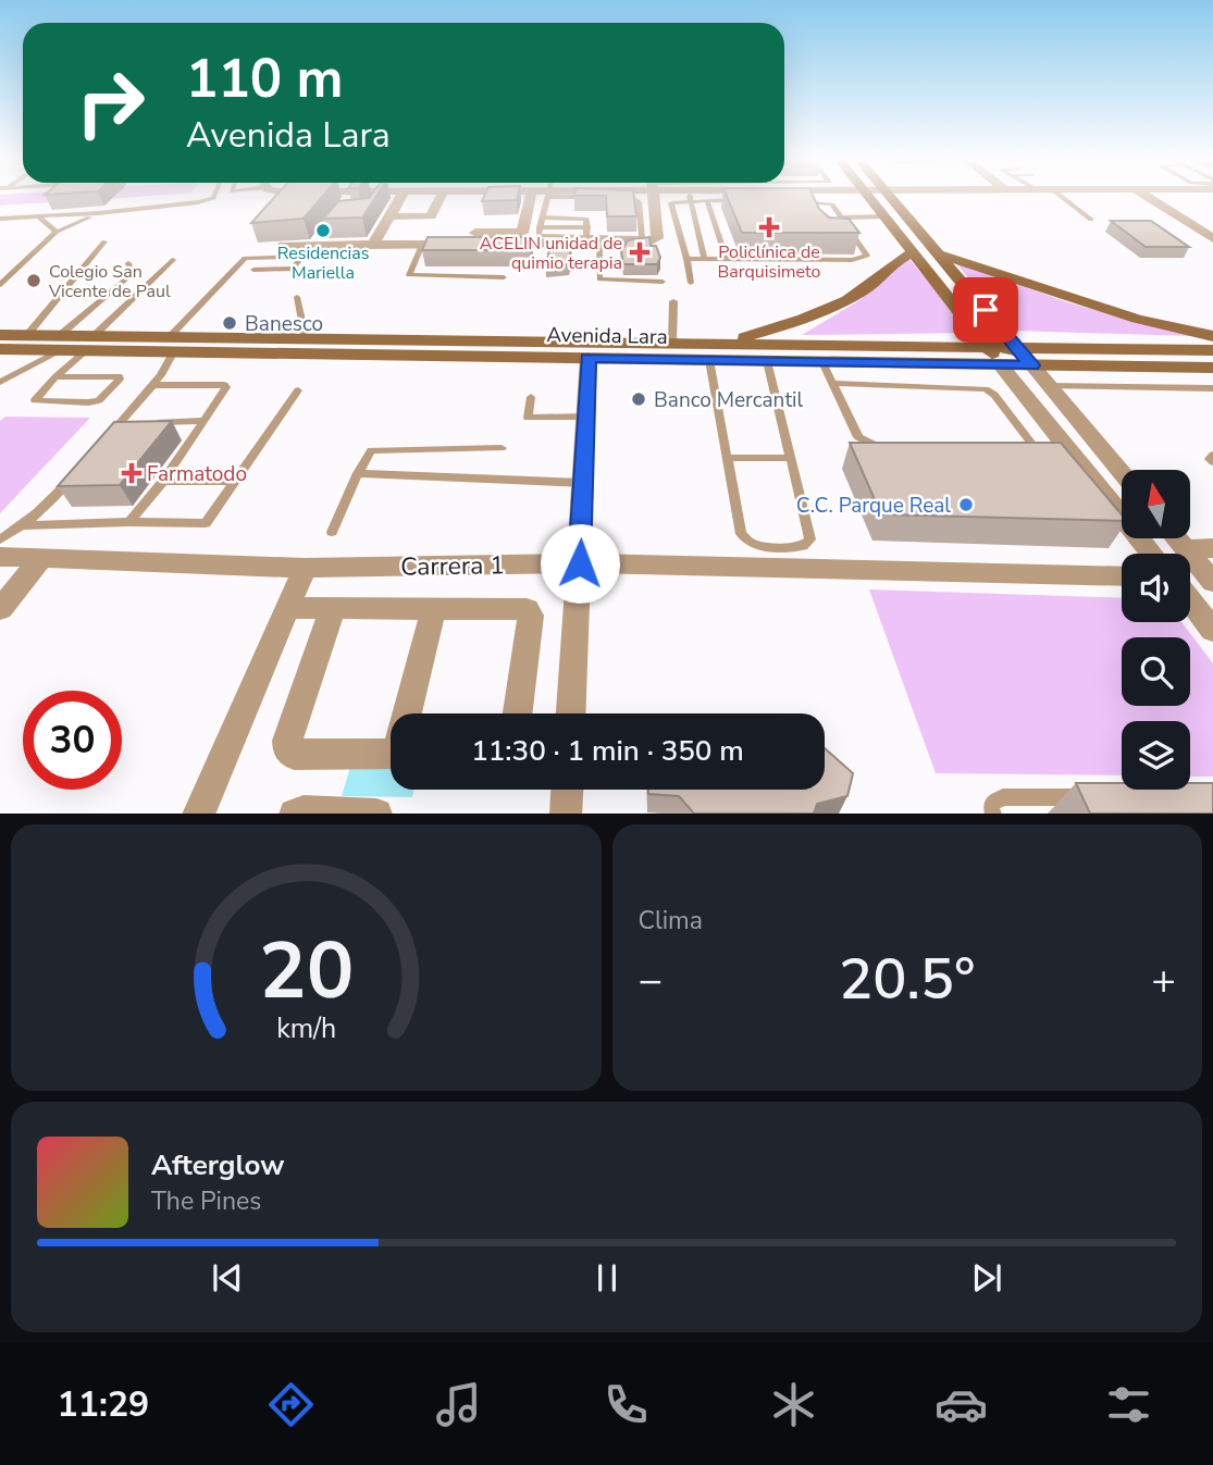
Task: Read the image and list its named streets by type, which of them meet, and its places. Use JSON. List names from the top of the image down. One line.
{"streets":{"street":["Avenida Lara","Carrera 1"]},"places":{"health":["Policlínica de Barquisimeto","ACELIN unidad de quimio terapia","Farmatodo"],"other":["Residencias Mariella","Colegio San Vicente de Paul","Banesco","Banco Mercantil","C.C. Parque Real"]},"north":"top","page":{"turn":["110 m","Avenida Lara"],"limit":"30","trip":"11:30 · 1 min · 350 m","tile":"Clima","heat":["−","20.5°","+"],"song":["Afterglow","The Pines"],"tabs":"11:29","gauge":["20","km/h"]}}
